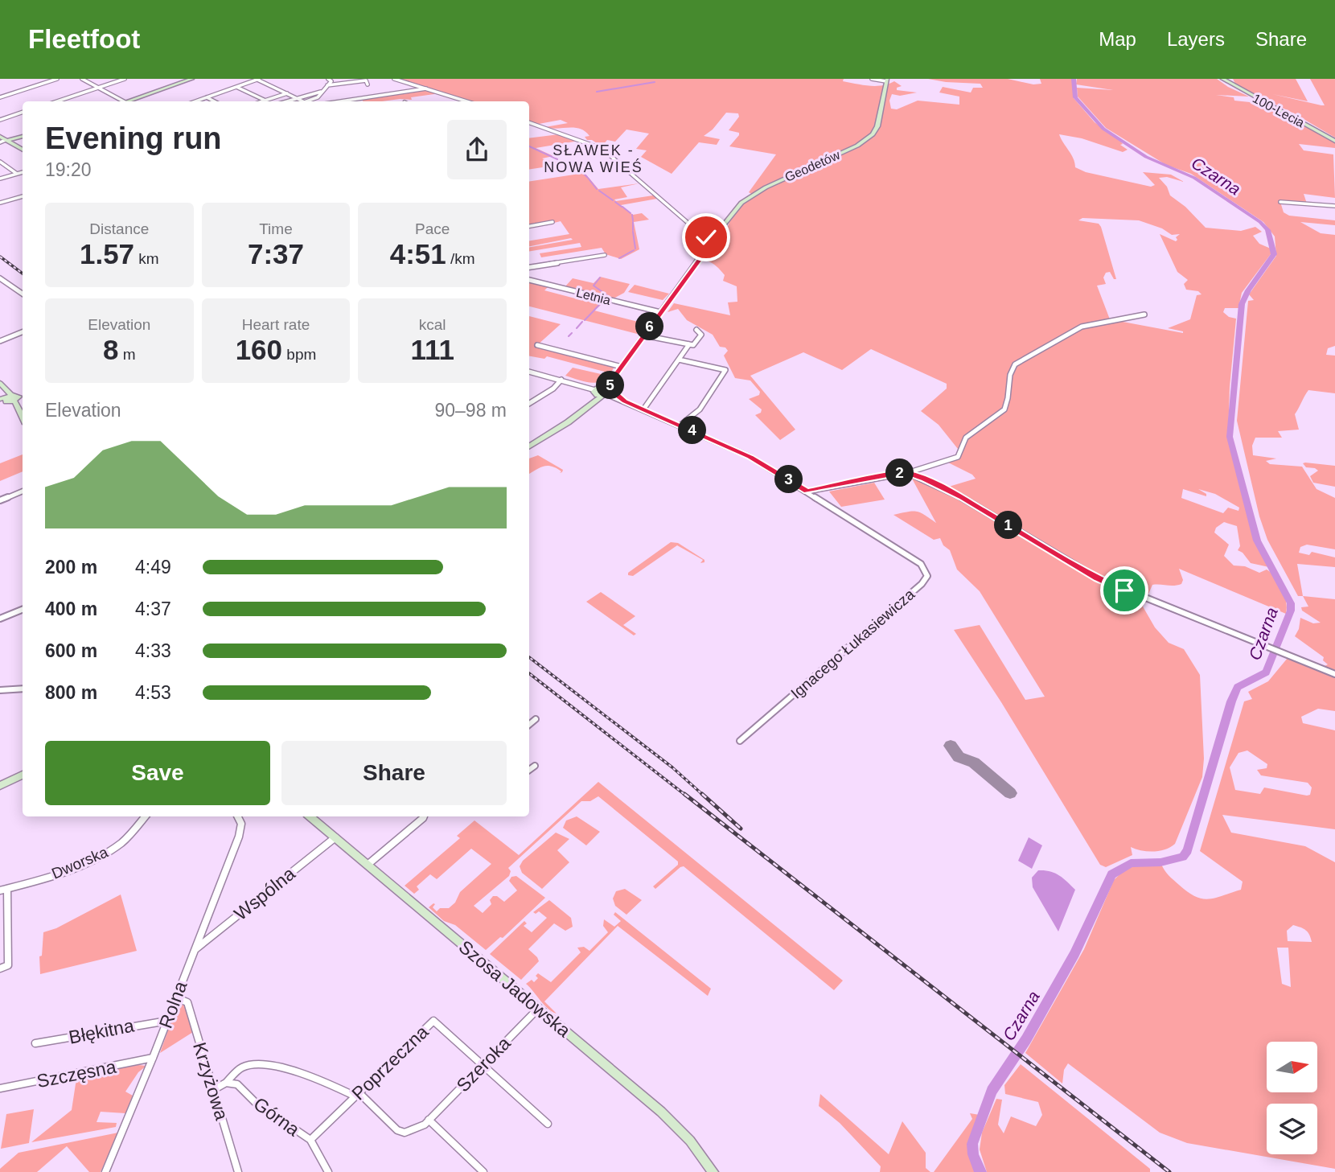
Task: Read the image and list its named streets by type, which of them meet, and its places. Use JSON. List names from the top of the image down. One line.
{"streets":{"main road":["100-Lecia","Geodetów","Szosa Jadowska"],"street":["Letnia","Ignacego Łukasiewicza","Dworska","Wspólna","Rolna","Błękitna","Poprzeczna","Szeroka","Szczęsna","Krzyżowa","Górna"]},"crossings":[["Geodetów","Letnia"],["Geodetów","Ignacego Łukasiewicza"],["Wspólna","Szosa Jadowska"],["Wspólna","Rolna"],["Szosa Jadowska","Szeroka"],["Rolna","Błękitna"],["Rolna","Szczęsna"],["Rolna","Krzyżowa"],["Poprzeczna","Szeroka"],["Poprzeczna","Górna"]],"districts":["SŁAWEK - NOWA WIEŚ"],"water":["Czarna"],"north":"right","page":{"header":"Fleetfoot","nav":["Map","Layers","Share"],"heading":["Evening run","19:20"],"stats":[["Distance","1.57 km"],["Time","7:37"],["Pace","4:51 /km"],["Elevation","8 m"],["Heart rate","160 bpm"],["kcal","111"]],"pins":["6","5","4","2","3","1"],"chart":["Elevation","90–98 m"],"list":[{"name":"200 m","note":"4:49"},{"name":"400 m","note":"4:37"},{"name":"600 m","note":"4:33"},{"name":"800 m","note":"4:53"}],"buttons":["Save","Share"]}}
